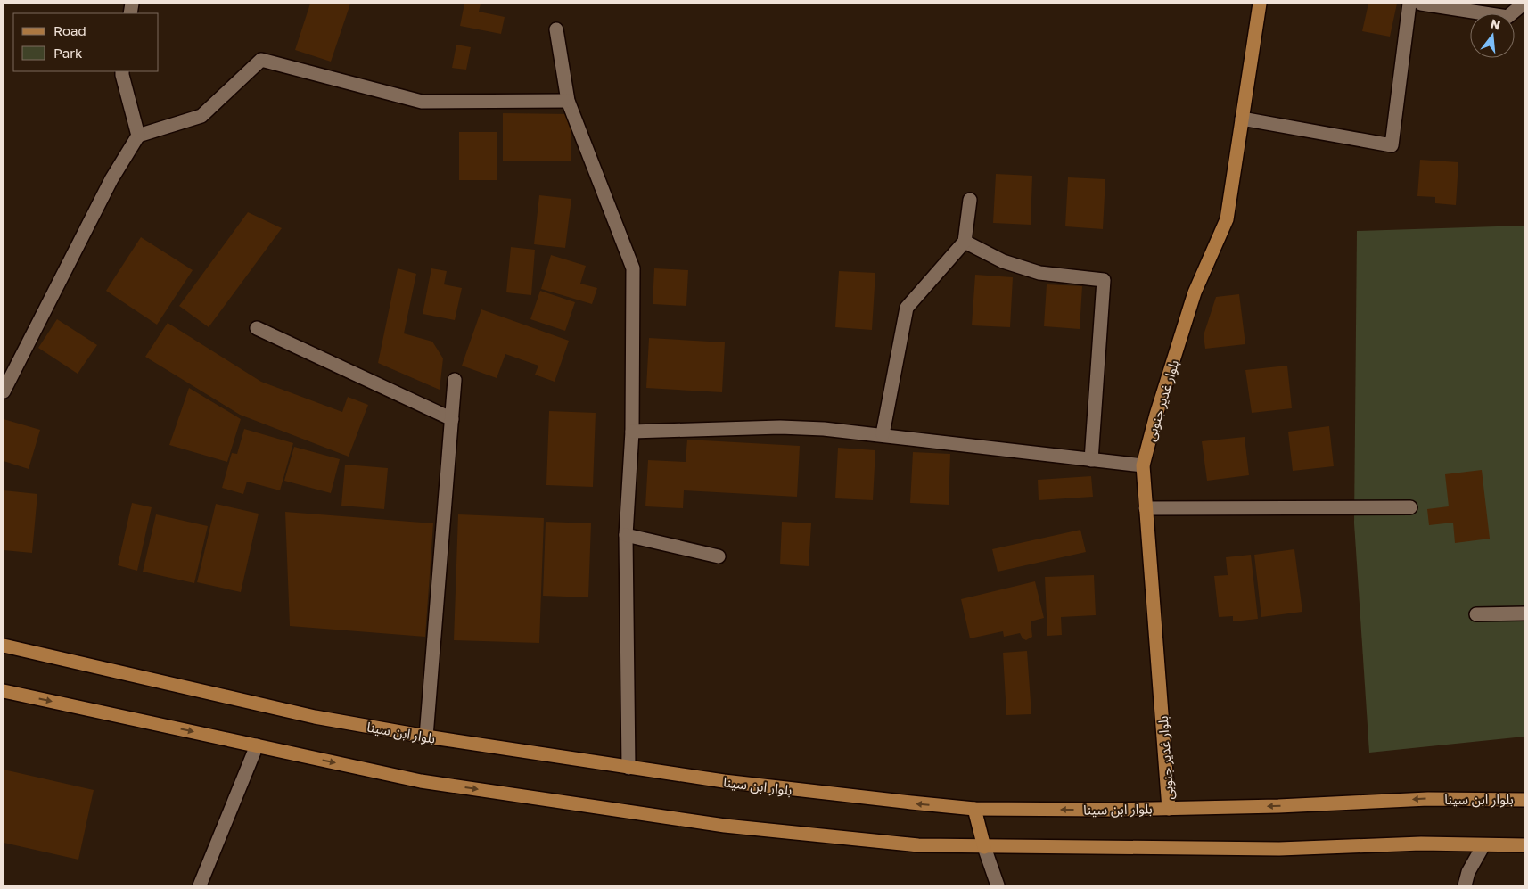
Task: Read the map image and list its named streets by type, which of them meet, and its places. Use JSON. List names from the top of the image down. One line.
{"streets":{"main road":["بلوار غدیر جنوبی","بلوار ابن سینا"]},"crossings":[["بلوار غدیر جنوبی","بلوار ابن سینا"]],"legend":["Road","Park"],"north":"top"}
